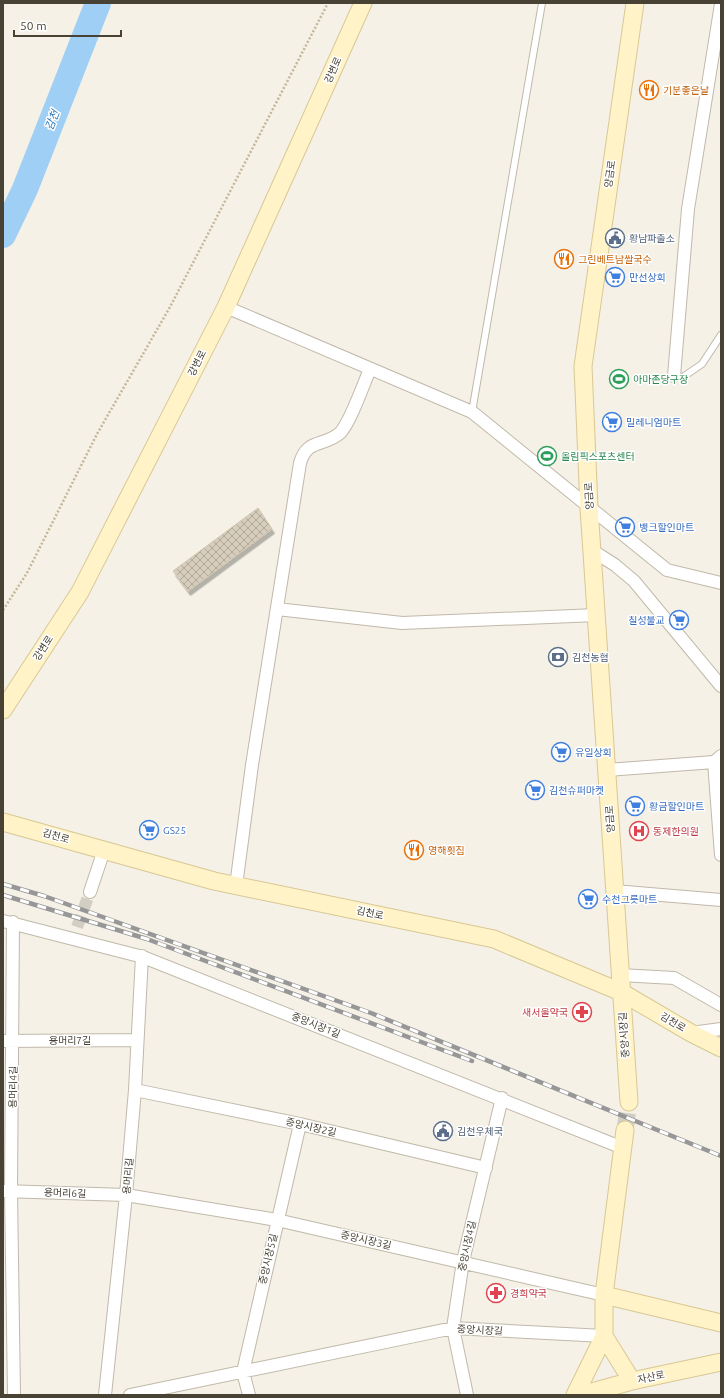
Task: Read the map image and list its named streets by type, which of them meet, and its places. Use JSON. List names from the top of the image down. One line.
{"streets":{"street":["강변로","양금로","김천로","중앙시장1길","중앙시장길","용머리7길","용머리4길","중앙시장2길","용머리길","용머리6길","중앙시장3길","중앙시장4길","중앙시장5길","자산로"]},"crossings":[["양금로","김천로"],["양금로","중앙시장길"],["김천로","중앙시장길"],["중앙시장1길","용머리4길"],["중앙시장1길","용머리길"],["중앙시장1길","중앙시장4길"],["중앙시장길","중앙시장4길"],["중앙시장길","중앙시장5길"],["용머리7길","용머리4길"],["용머리7길","용머리길"],["용머리4길","용머리6길"],["중앙시장2길","용머리길"],["중앙시장2길","중앙시장4길"],["중앙시장2길","중앙시장5길"],["용머리길","용머리6길"],["용머리길","중앙시장3길"],["용머리6길","중앙시장3길"],["중앙시장3길","중앙시장4길"],["중앙시장3길","중앙시장5길"]],"water":["감천"],"places":{"restaurant":["기분좋은날","그린베트남쌀국수","영해횟집"],"public building":["황남파출소","김천우체국"],"supermarket":["만선상회","밀레니엄마트","뱅크할인마트","칠성불교","유일상회","김천슈퍼마켓","황금할인마트","GS25","수천그릇마트"],"sports":["아마존당구장","올림픽스포츠센터"],"bank":["김천농협"],"hospital":["동제한의원"],"pharmacy":["새서울약국","경희약국"]},"scale_bar":"50 m"}
